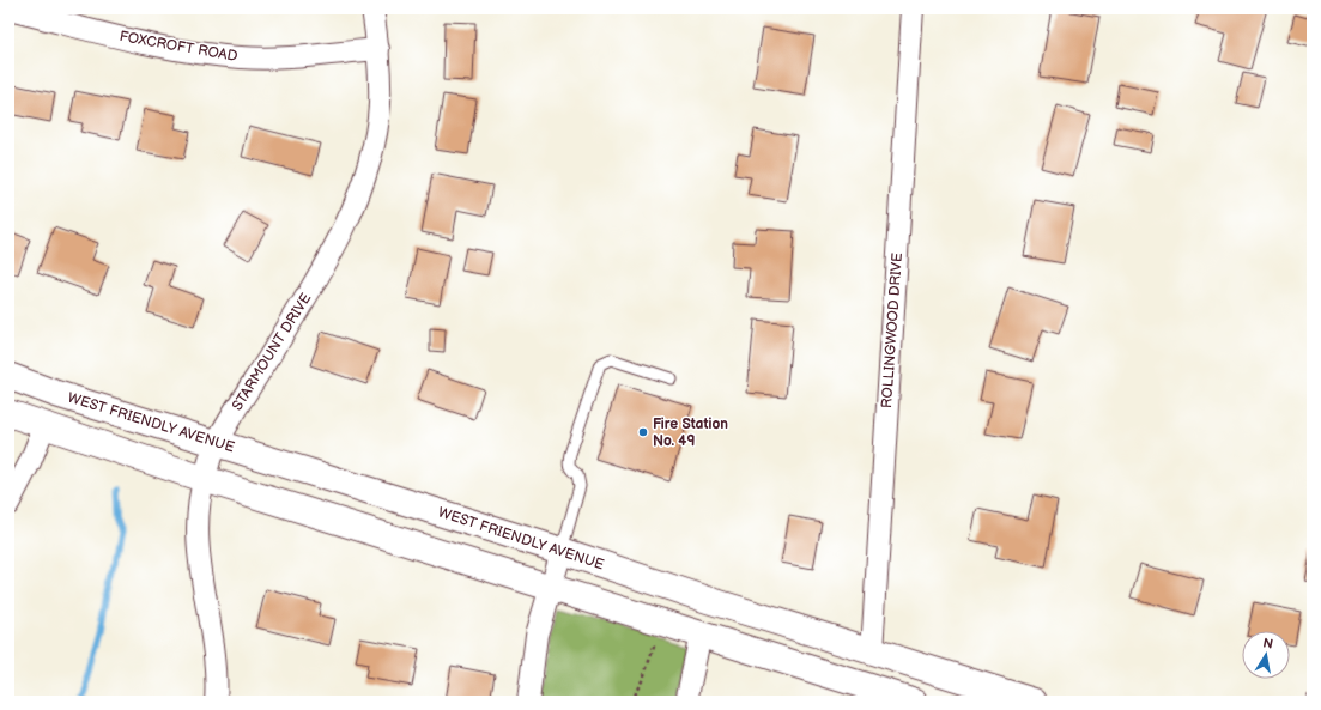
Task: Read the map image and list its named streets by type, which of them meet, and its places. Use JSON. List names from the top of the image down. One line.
{"streets":{"main road":["WEST FRIENDLY AVENUE"],"street":["FOXCROFT ROAD","ROLLINGWOOD DRIVE","STARMOUNT DRIVE"]},"crossings":[["FOXCROFT ROAD","STARMOUNT DRIVE"],["ROLLINGWOOD DRIVE","WEST FRIENDLY AVENUE"],["STARMOUNT DRIVE","WEST FRIENDLY AVENUE"]],"places":["Fire Station No. 49"],"north":"top"}
